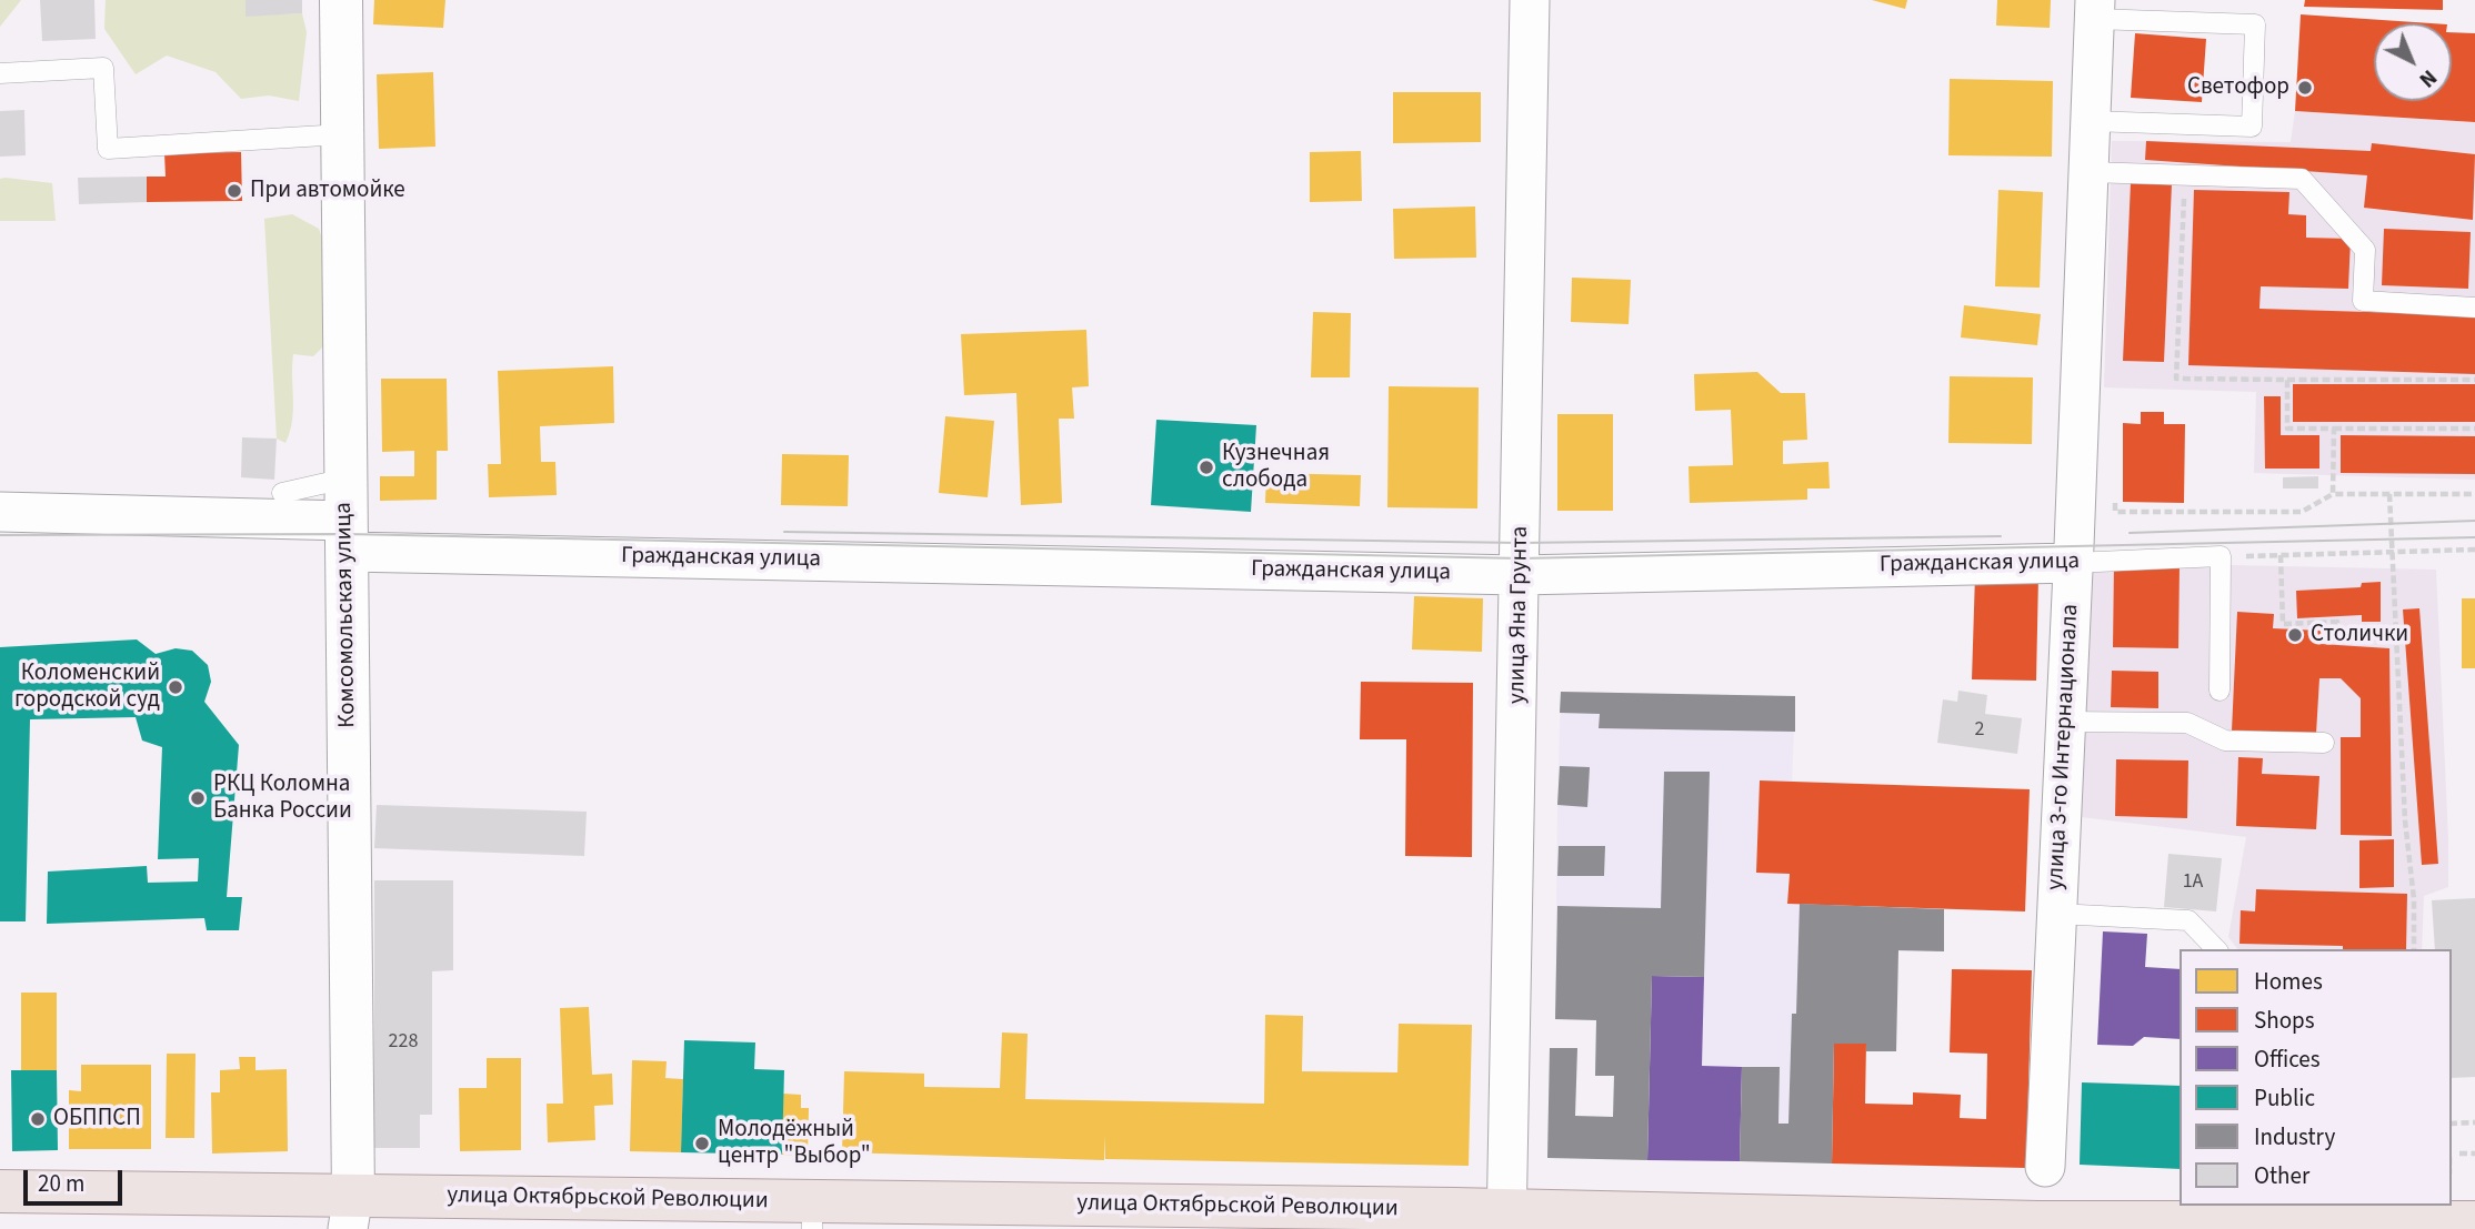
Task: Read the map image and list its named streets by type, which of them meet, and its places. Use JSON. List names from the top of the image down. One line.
{"streets":{"main road":["улица Октябрьской Революции"],"street":["Гражданская улица","Комсомольская улица","улица Яна Грунта","улица 3-го Интернационала"]},"crossings":[["Гражданская улица","Комсомольская улица"],["Гражданская улица","улица Яна Грунта"],["Гражданская улица","улица 3-го Интернационала"],["Комсомольская улица","улица Октябрьской Революции"],["улица Яна Грунта","улица Октябрьской Революции"]],"places":["Светофор","При автомойке","Кузнечная слобода","Столички","Коломенский городской суд","РКЦ Коломна Банка России","ОБППСП","Молодёжный центр \"Выбор\""],"house_numbers":["2","1А","228"],"legend":["Homes","Shops","Offices","Public","Industry","Other"],"scale_bar":"20 m","north":"bottom right"}
